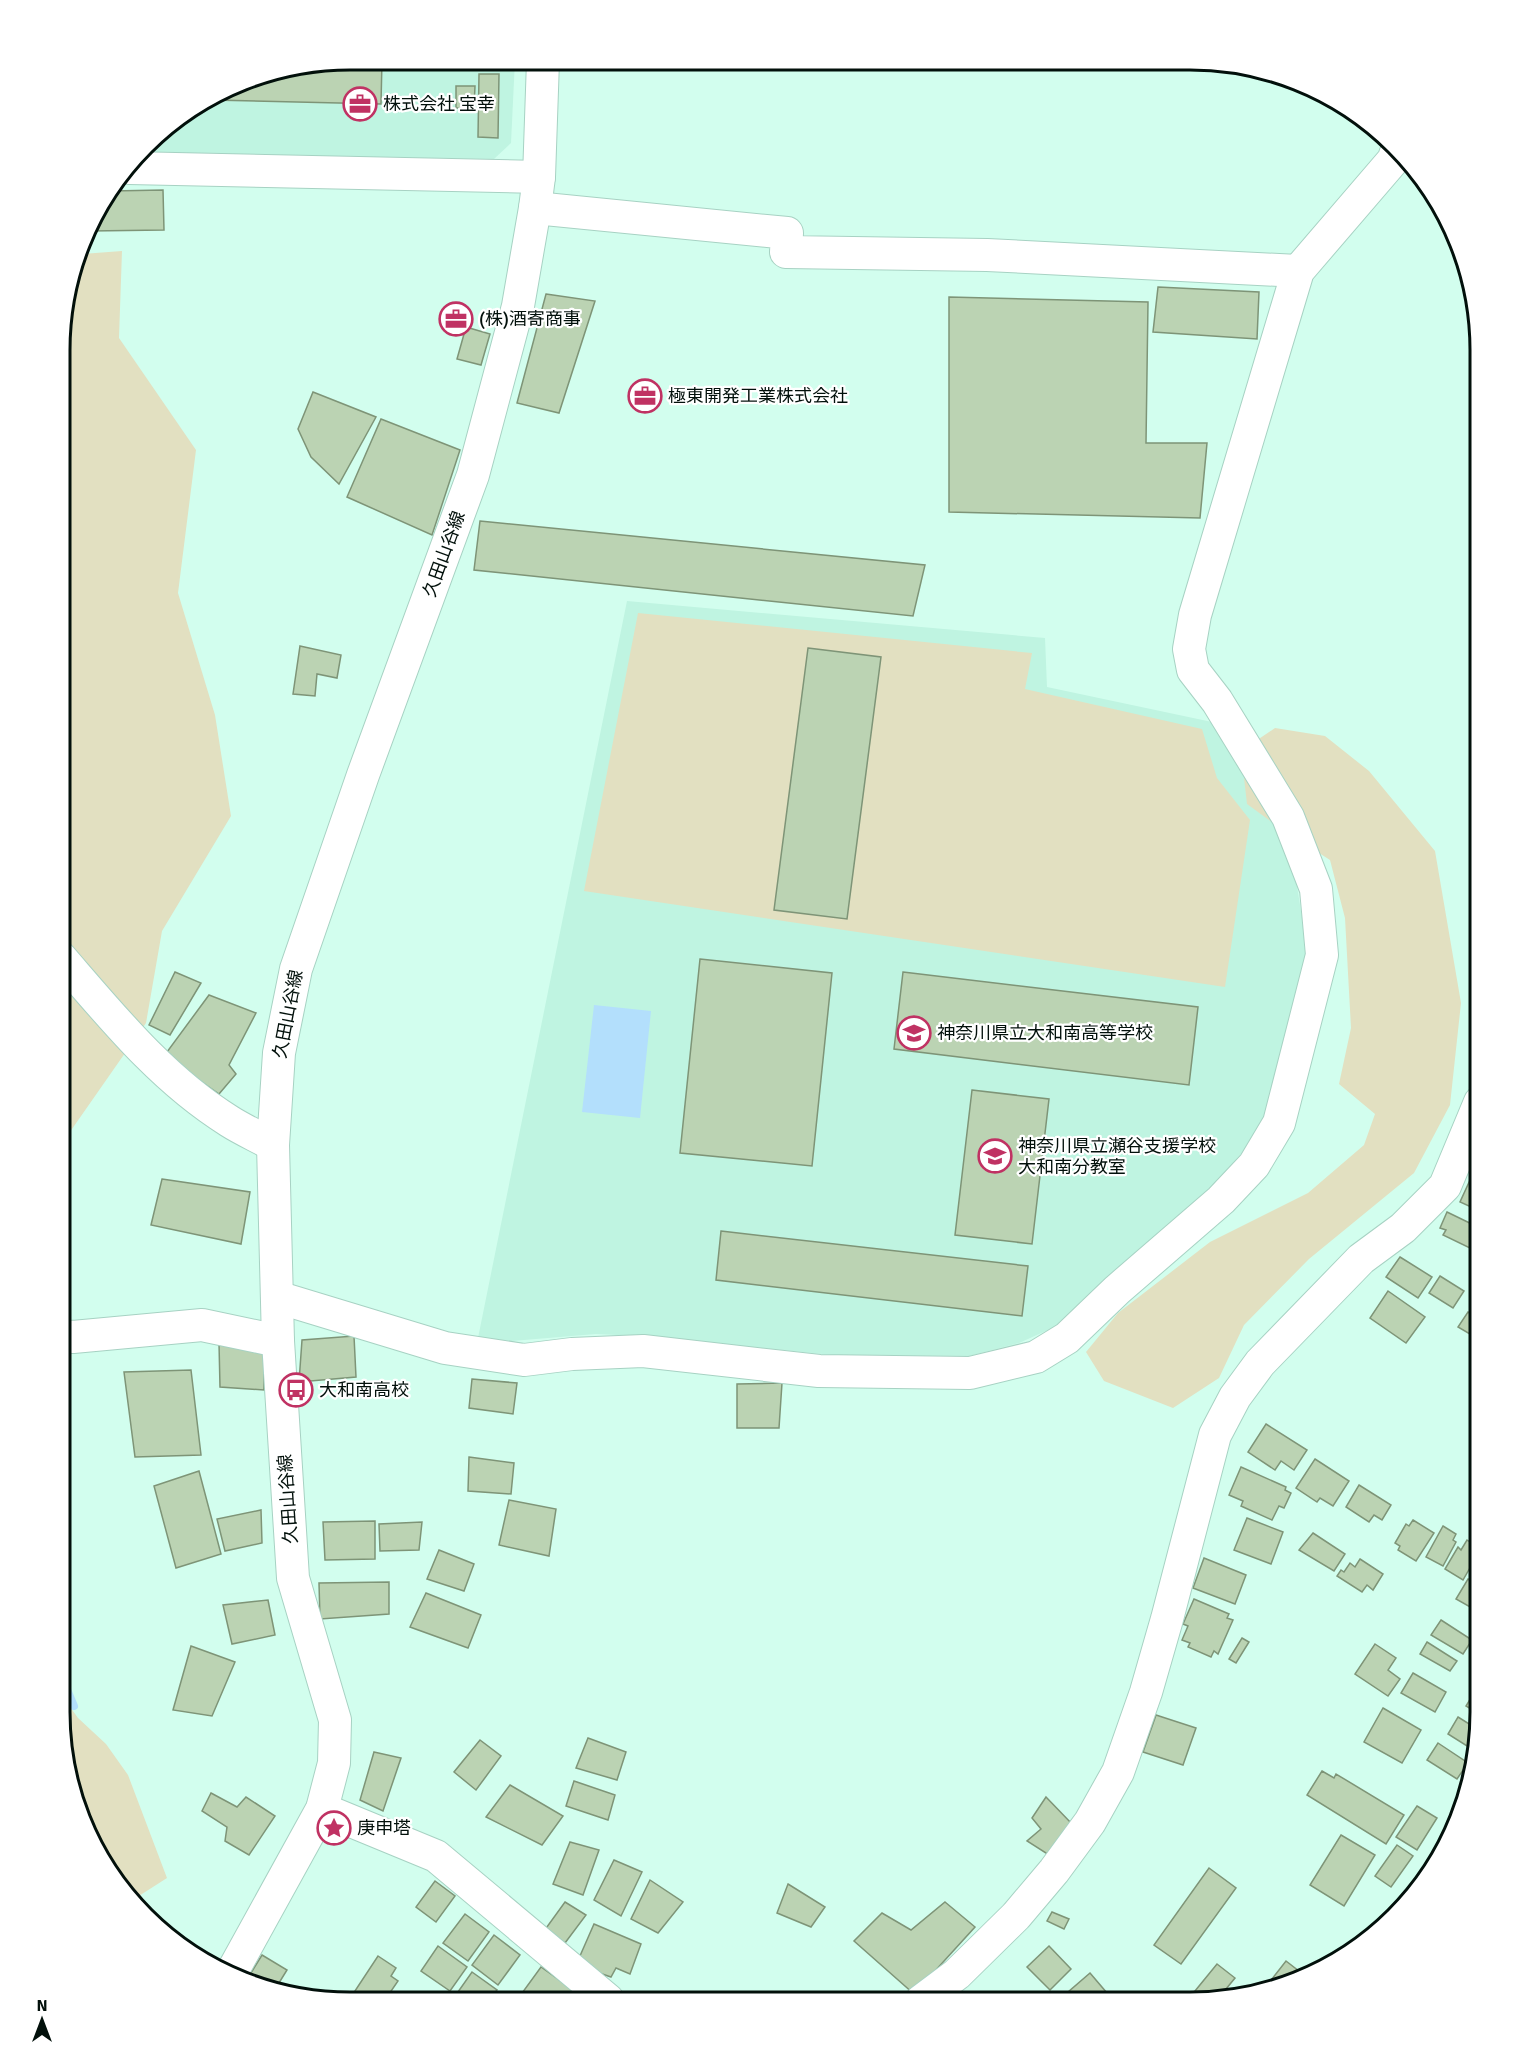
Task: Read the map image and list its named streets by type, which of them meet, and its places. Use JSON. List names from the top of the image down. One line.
{"streets":{"street":["久田山谷線"]},"places":{"office":["株式会社 宝幸","(株)酒寄商事","極東開発工業株式会社"],"school or university":["神奈川県立大和南高等学校","神奈川県立瀬谷支援学校 大和南分教室"],"bus stop":["大和南高校"],"place":["庚申塔"]},"north":"top"}
